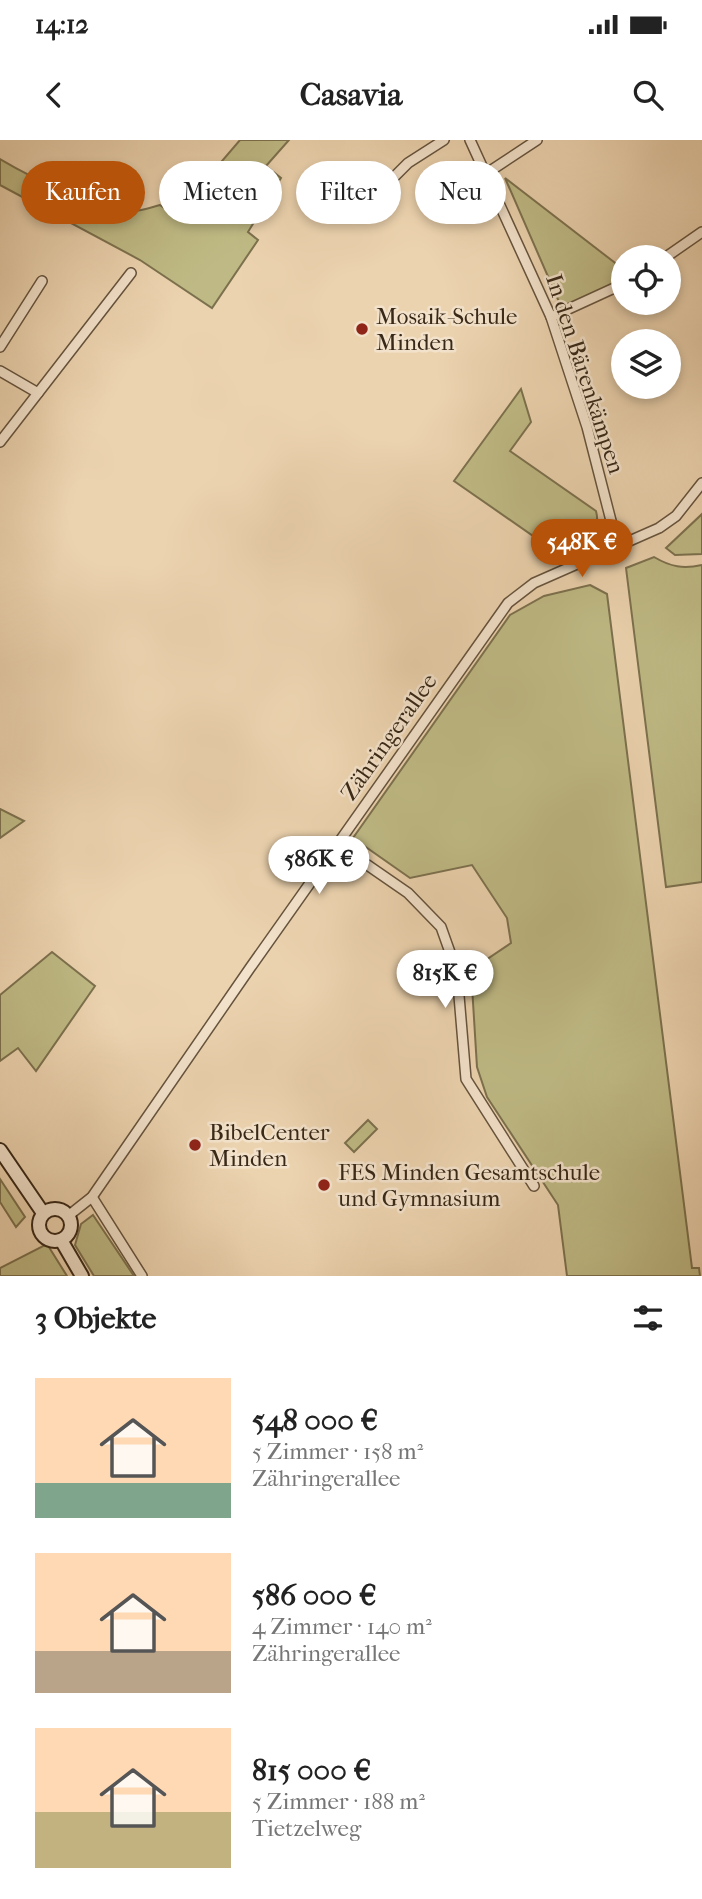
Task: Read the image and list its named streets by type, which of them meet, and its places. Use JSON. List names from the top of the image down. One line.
{"streets":{"street":["In den Bärenkämpen","Zähringerallee"]},"crossings":[["In den Bärenkämpen","Zähringerallee"]],"places":["Mosaik-Schule Minden","BibelCenter Minden","FES Minden Gesamtschule und Gymnasium"],"page":{"status":"14:12","header":"Casavia","chip":["Kaufen","Mieten","Filter","Neu"],"price":["548K €","586K €","815K €"],"heading":"3 Objekte","list":[{"name":"548 000 €","note":"5 Zimmer · 158 m² · Zähringerallee"},{"name":"586 000 €","note":"4 Zimmer · 140 m² · Zähringerallee"},{"name":"815 000 €","note":"5 Zimmer · 188 m² · Tietzelweg"}]}}
